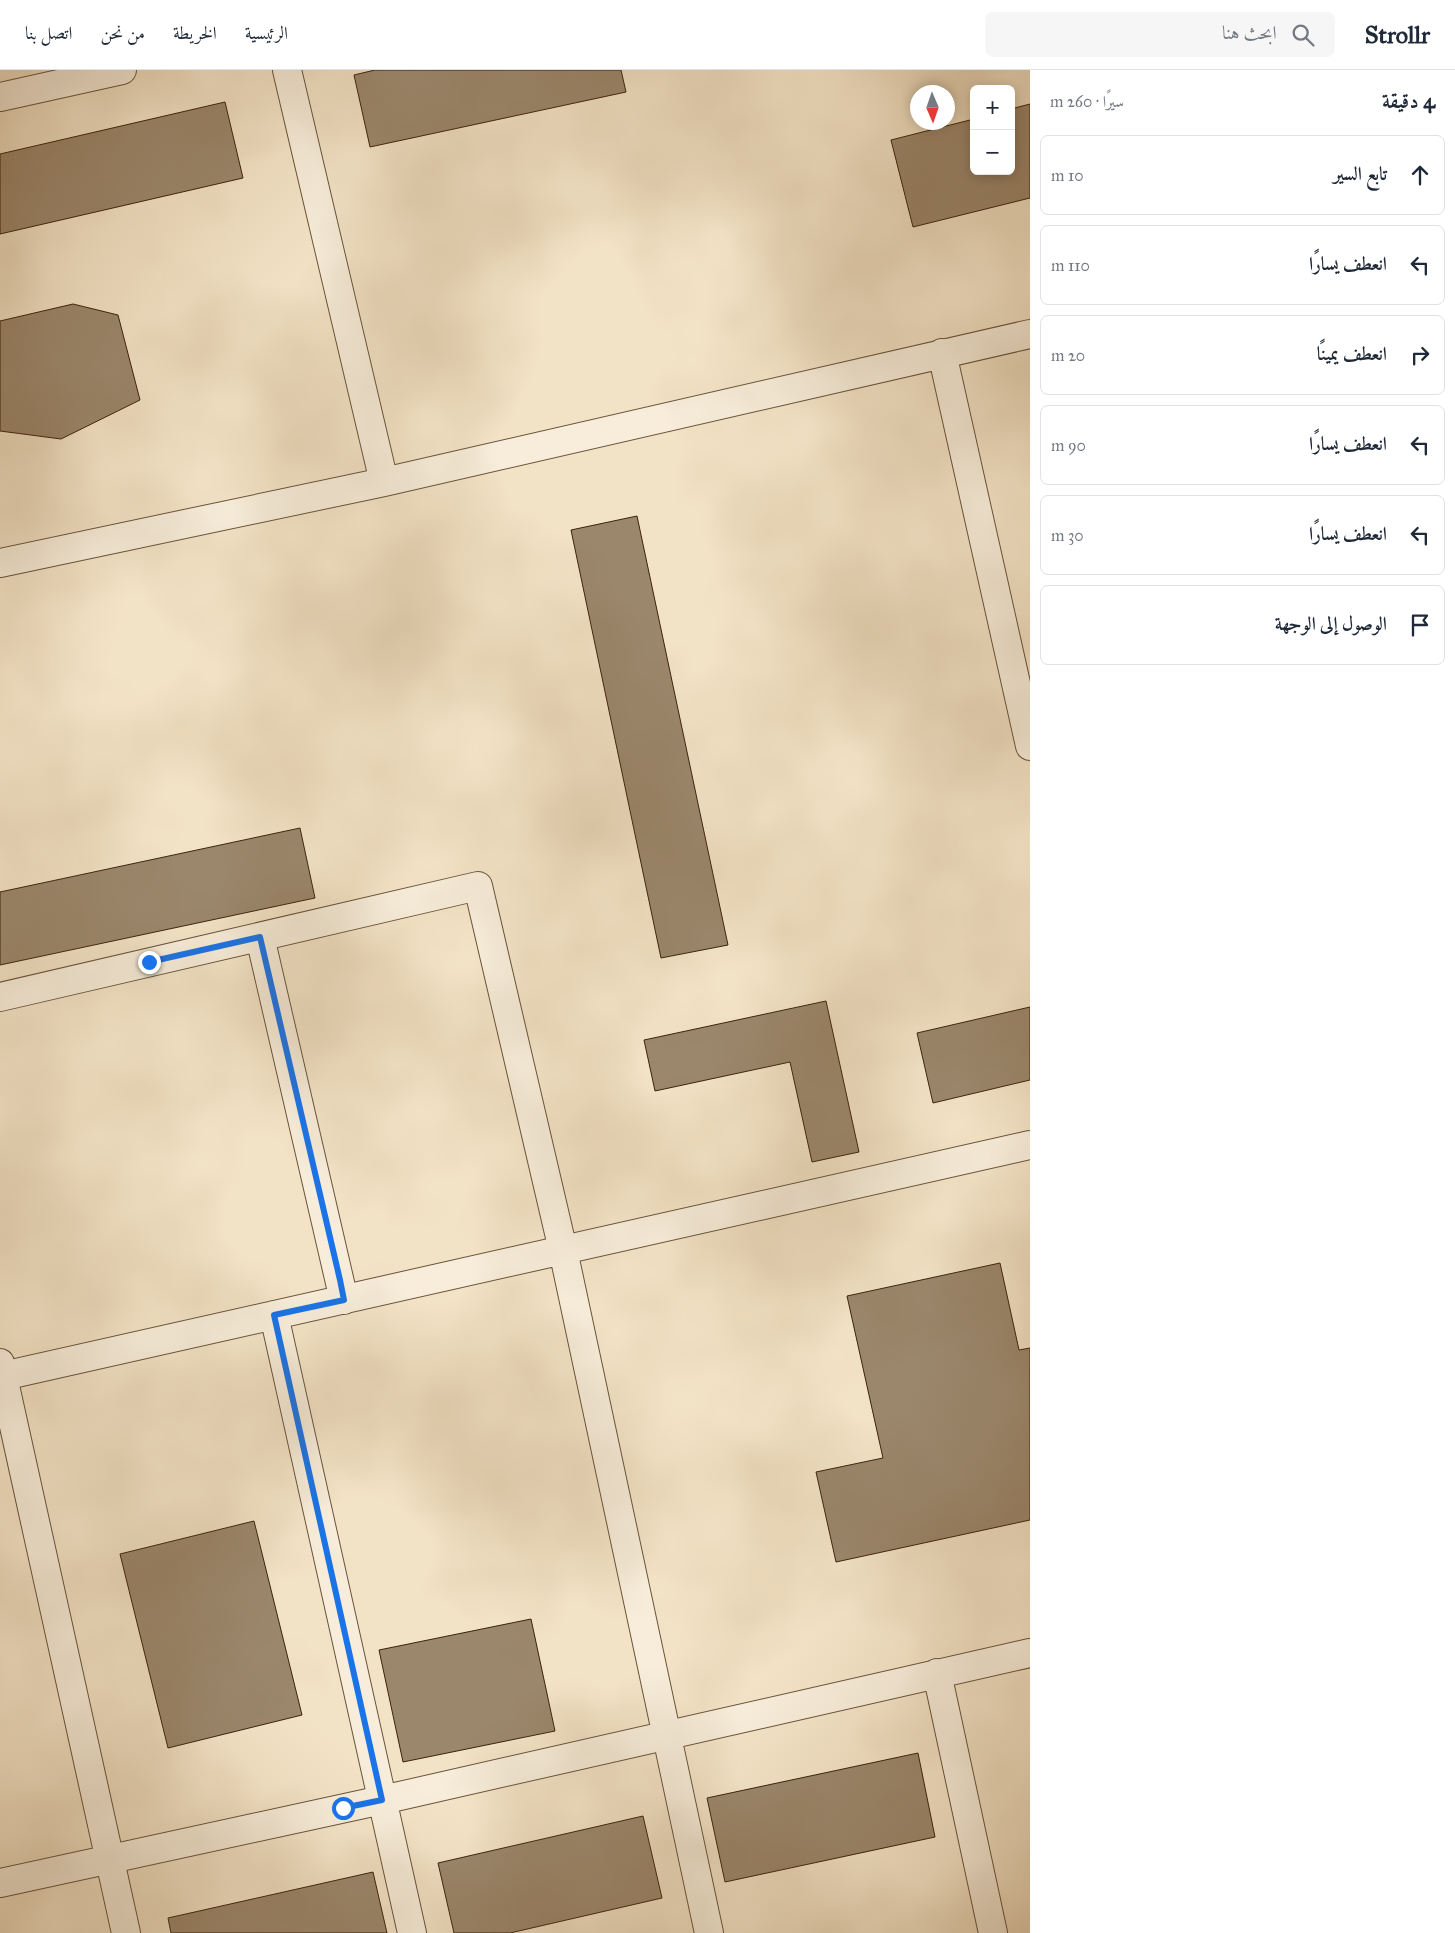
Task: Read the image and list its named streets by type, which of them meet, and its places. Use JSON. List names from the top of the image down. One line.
{"north":"bottom","page":{"header":"Strollr","search":"ابحث هنا","nav":["الرئيسية","الخريطة","من نحن","اتصل بنا"],"heading":["4 دقيقة","سيرًا · 260 m"],"map_buttons":["+","−"],"list":[["تابع السير","10 m"],["انعطف يسارًا","110 m"],["انعطف يمينًا","20 m"],["انعطف يسارًا","90 m"],["انعطف يسارًا","30 m"],"الوصول إلى الوجهة"]}}
